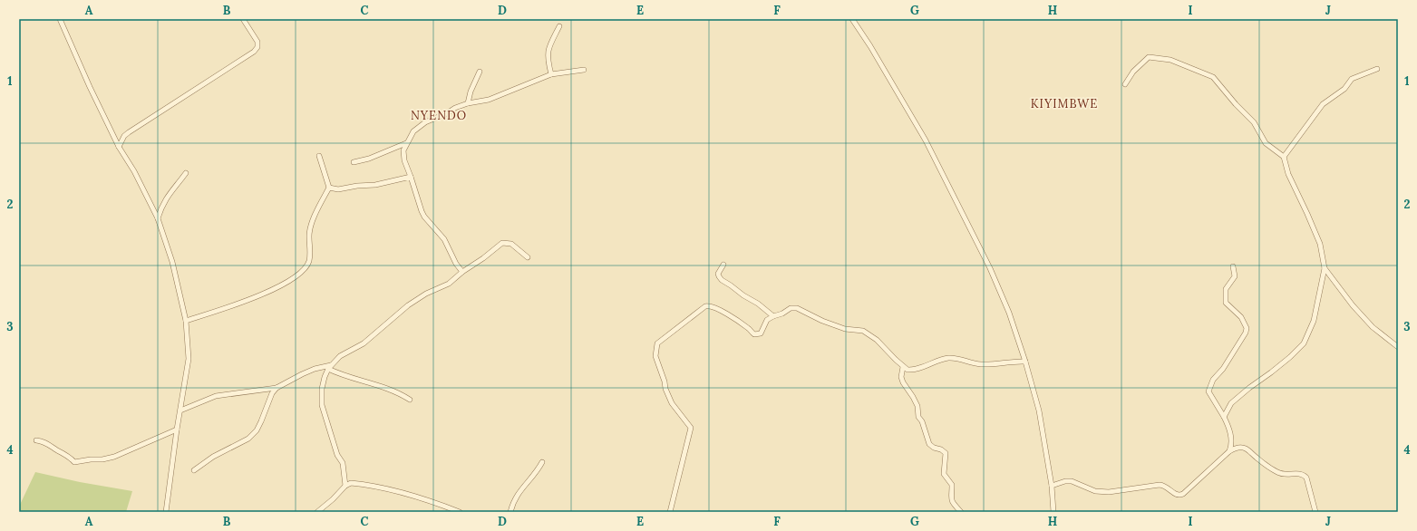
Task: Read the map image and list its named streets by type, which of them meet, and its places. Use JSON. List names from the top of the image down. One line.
{"districts":["KIYIMBWE","NYENDO"],"grid":{"columns":["A","B","C","D","E","F","G","H","I","J"],"rows":["1","2","3","4"]}}
